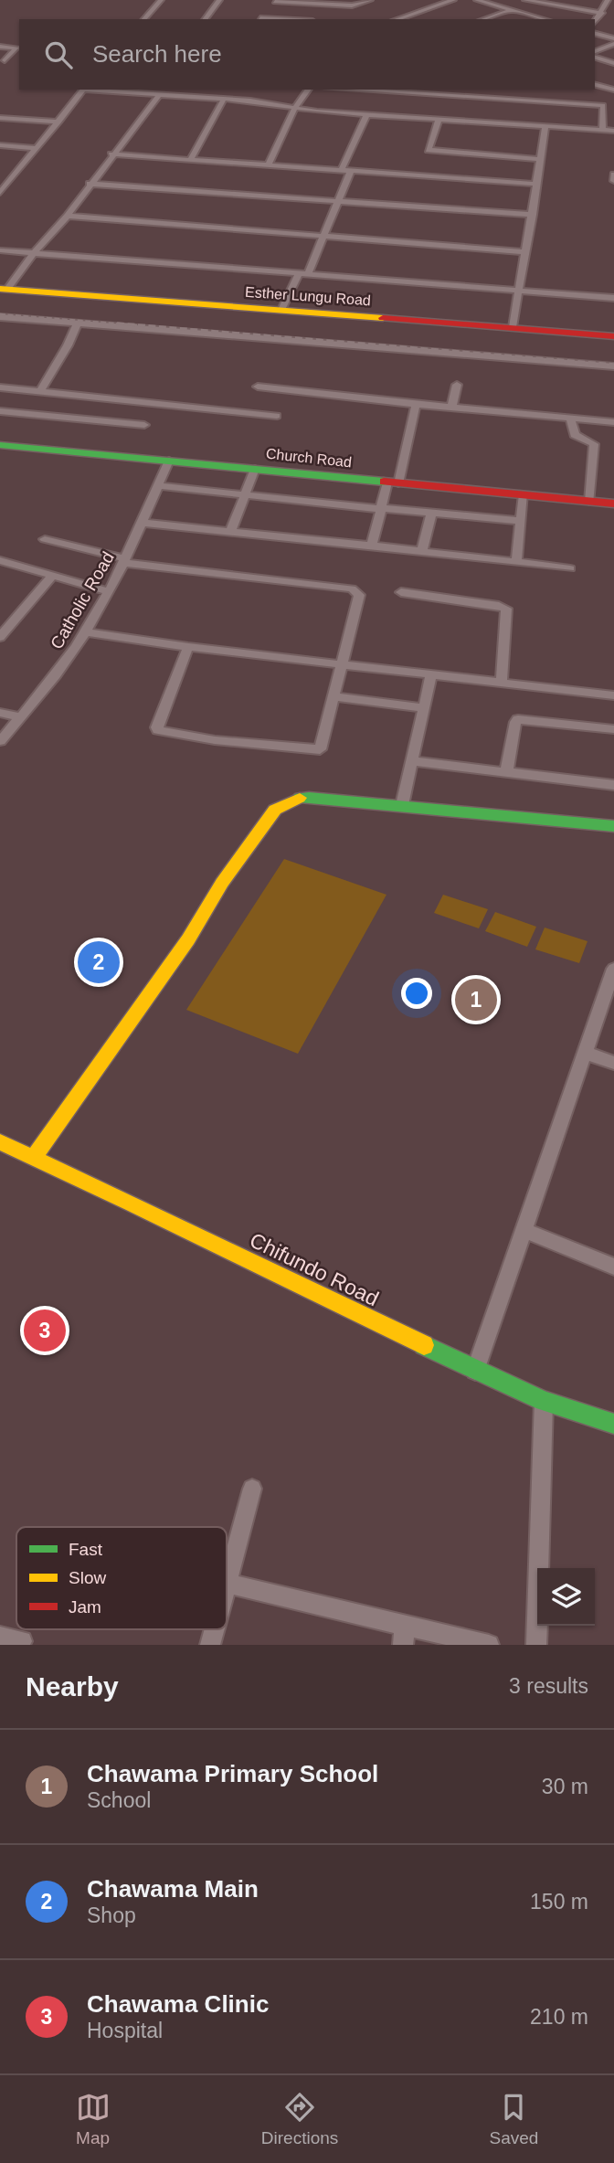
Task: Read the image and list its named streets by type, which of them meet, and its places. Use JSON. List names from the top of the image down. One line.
{"streets":{"street":["Esther Lungu Road","Church Road","Catholic Road","Chifundo Road"]},"crossings":[["Church Road","Catholic Road"]],"legend":["Fast","Slow","Jam"],"page":{"search":"Search here","pins":["2","1","3"],"heading":["Nearby","3 results"],"list":[{"mark":"1","name":"Chawama Primary School","note":"School","value":"30 m"},{"mark":"2","name":"Chawama Main","note":"Shop","value":"150 m"},{"mark":"3","name":"Chawama Clinic","note":"Hospital","value":"210 m"}],"nav":["Map","Directions","Saved"]}}
